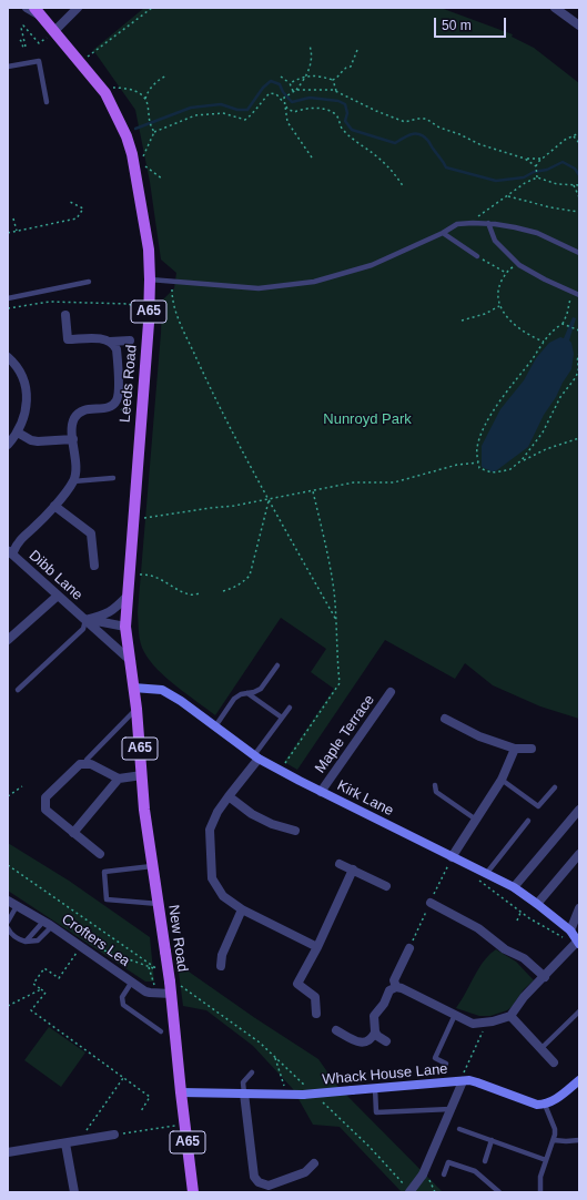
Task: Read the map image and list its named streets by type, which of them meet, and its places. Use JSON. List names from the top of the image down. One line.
{"streets":{"main road":["A65","Leeds Road","New Road"],"street":["Dibb Lane","Maple Terrace","Kirk Lane","Crofters Lea","Whack House Lane"]},"crossings":[["Leeds Road","Dibb Lane"],["Leeds Road","Kirk Lane"],["Leeds Road","New Road"],["Maple Terrace","Kirk Lane"],["Kirk Lane","New Road"],["New Road","Crofters Lea"],["New Road","Whack House Lane"]],"parks":["Nunroyd Park"],"scale_bar":"50 m"}
